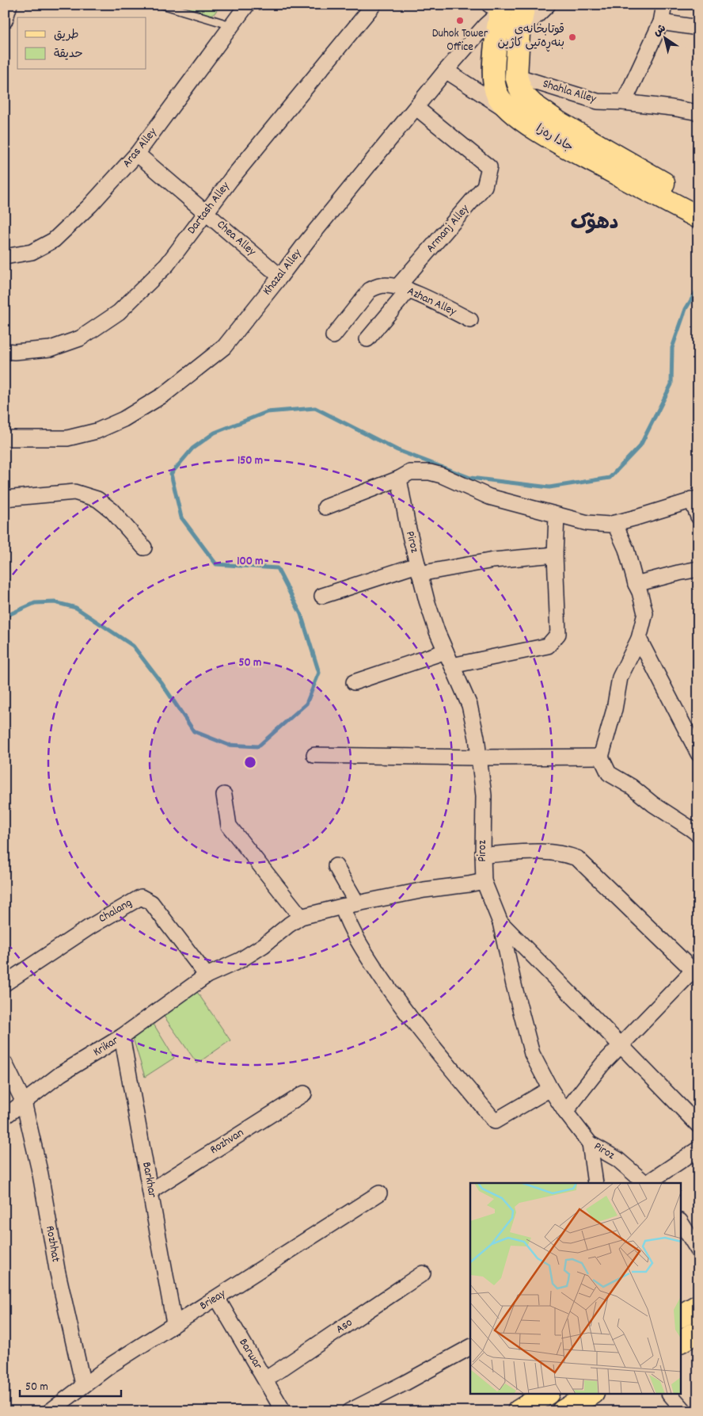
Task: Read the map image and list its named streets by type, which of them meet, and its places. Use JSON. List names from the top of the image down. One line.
{"streets":{"main road":["جادا ره‌زا"],"street":["Shahla Alley","Aras Alley","Dartash Alley","Armanj Alley","Chea Alley","Khazal Alley","Azhan Alley","Piroz","Chalang","Krikar","Rozhvan","Barkhar","Rozhhat","Brieay","Aso","Barwar"]},"crossings":[["Shahla Alley","جادا ره‌زا"],["جادا ره‌زا","Khazal Alley"],["Aras Alley","Chea Alley"],["Dartash Alley","Chea Alley"],["Armanj Alley","Khazal Alley"],["Armanj Alley","Azhan Alley"],["Chea Alley","Khazal Alley"],["Chalang","Krikar"],["Krikar","Barkhar"],["Krikar","Rozhhat"],["Rozhvan","Barkhar"],["Barkhar","Brieay"],["Rozhhat","Brieay"],["Brieay","Barwar"],["Aso","Barwar"]],"districts":["دھۆک"],"places":["Duhok Tower Office","قوتابخانەی بنەڕەتیی کاژین"],"legend":["طريق","حديقة"],"scale_bar":"50 m","north":"top left","rings":["150 m","100 m","50 m"]}
